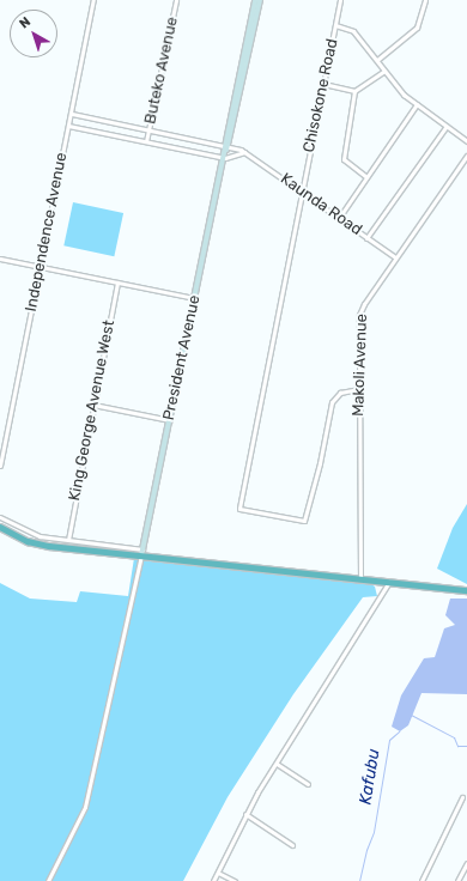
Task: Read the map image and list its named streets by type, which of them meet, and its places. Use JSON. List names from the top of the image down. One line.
{"streets":{"main road":["President Avenue"],"street":["Buteko Avenue","Chisokone Road","Kaunda Road","Independence Avenue","Makoli Avenue","King George Avenue West"]},"crossings":[["Buteko Avenue","Kaunda Road"],["Chisokone Road","Kaunda Road"],["Chisokone Road","Makoli Avenue"],["Kaunda Road","Independence Avenue"],["Kaunda Road","President Avenue"],["Kaunda Road","Makoli Avenue"]],"water":["Kafubu"],"north":"top left"}
